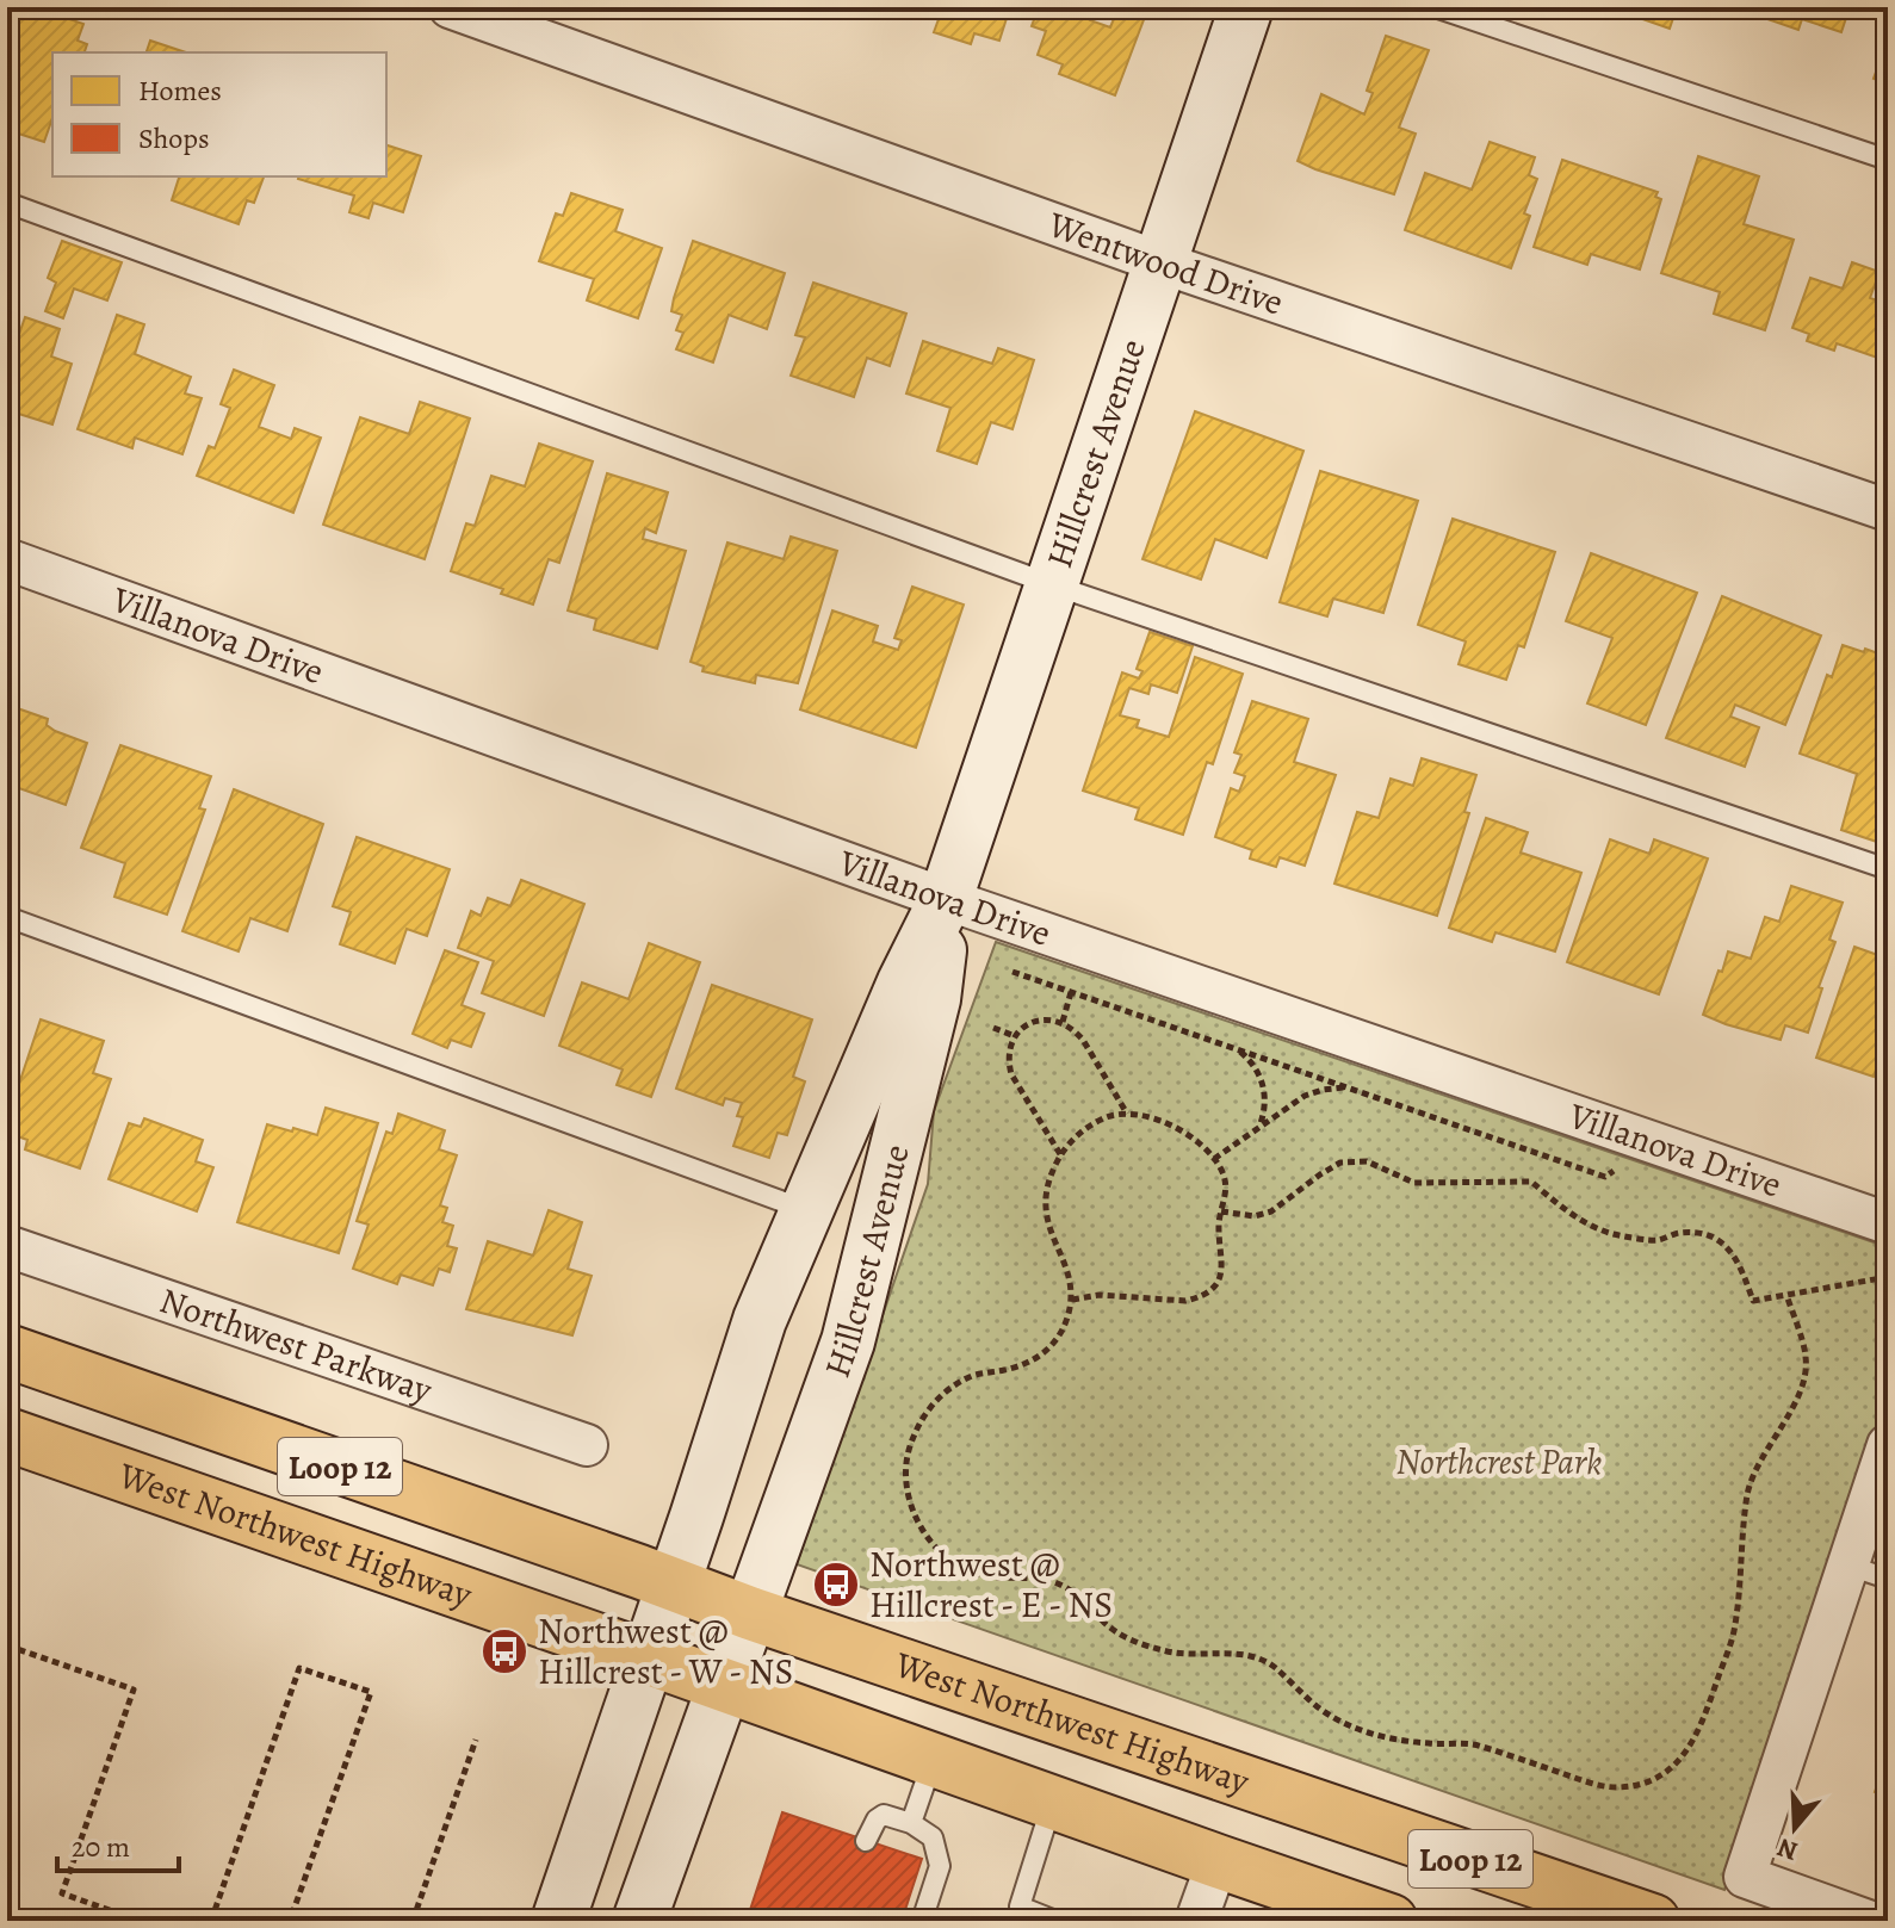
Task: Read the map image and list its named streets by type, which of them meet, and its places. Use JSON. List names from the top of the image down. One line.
{"streets":{"main road":["Loop 12","West Northwest Highway"],"street":["Wentwood Drive","Hillcrest Avenue","Villanova Drive","Northwest Parkway"]},"crossings":[["Wentwood Drive","Hillcrest Avenue"],["Hillcrest Avenue","Villanova Drive"],["Hillcrest Avenue","West Northwest Highway"]],"parks":["Northcrest Park"],"places":{"bus stop":["Northwest @ Hillcrest - E - NS","Northwest @ Hillcrest - W - NS"]},"legend":["Homes","Shops"],"scale_bar":"20 m","north":"bottom"}
